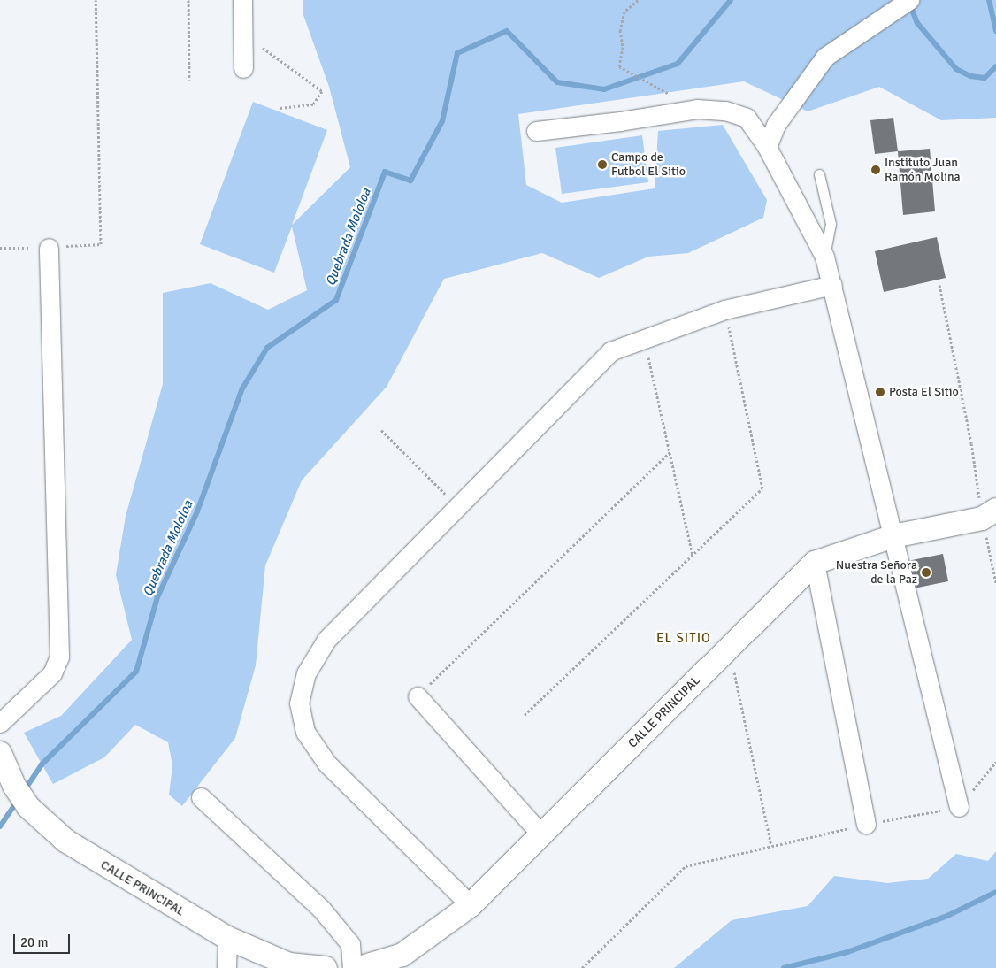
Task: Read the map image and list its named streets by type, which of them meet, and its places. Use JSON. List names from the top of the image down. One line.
{"streets":{"street":["CALLE PRINCIPAL"]},"districts":["EL SITIO"],"water":["Quebrada Mololoa"],"places":["Campo de Futbol El Sitio","Instituto Juan Ramón Molina","Posta El Sitio","Nuestra Señora de la Paz"],"scale_bar":"20 m"}
